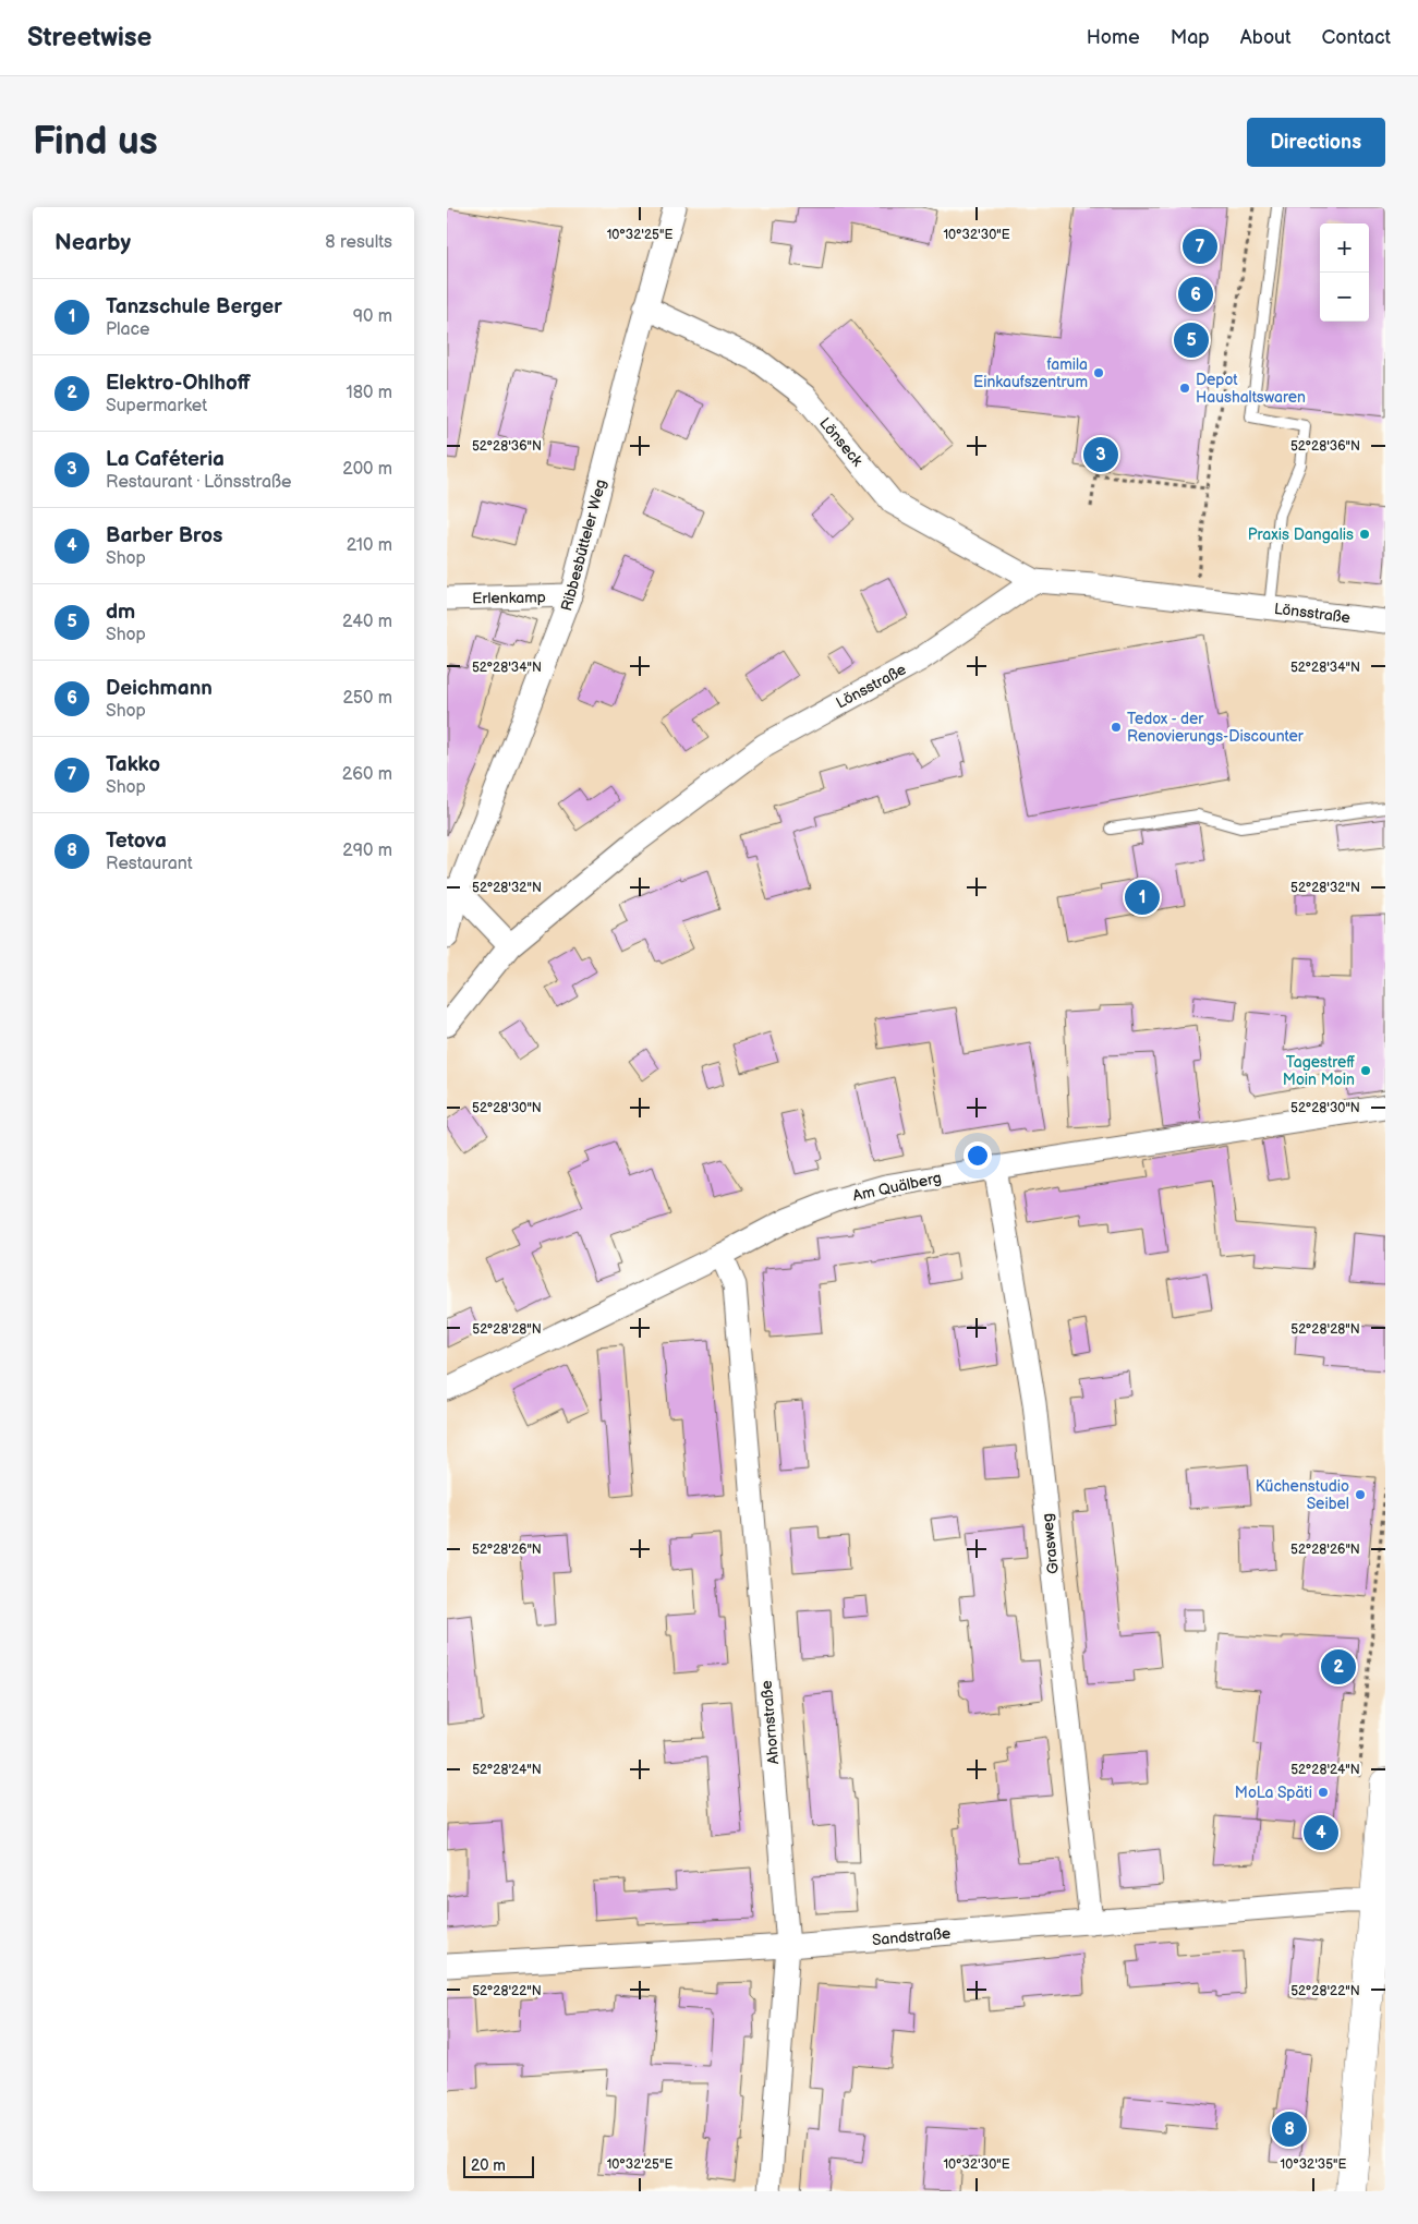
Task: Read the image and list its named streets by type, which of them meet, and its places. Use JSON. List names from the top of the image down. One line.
{"streets":{"street":["Lönseck","Ribbesbütteler Weg","Erlenkamp","Lönsstraße","Am Quälberg","Grasweg","Ahornstraße","Sandstraße"]},"crossings":[["Lönseck","Ribbesbütteler Weg"],["Lönseck","Lönsstraße"],["Ribbesbütteler Weg","Erlenkamp"],["Am Quälberg","Grasweg"],["Am Quälberg","Ahornstraße"],["Grasweg","Sandstraße"],["Ahornstraße","Sandstraße"]],"places":["famila Einkaufszentrum","Depot Haushaltswaren","Praxis Dangalis","Tedox - der Renovierungs-Discounter","Tagestreff Moin Moin","Küchenstudio Seibel","MoLa Späti"],"scale_bar":"20 m","page":{"header":"Streetwise","nav":["Home","Map","About","Contact"],"buttons":"Directions","title":"Find us","heading":["Nearby","8 results"],"map_buttons":["+","−"],"pins":["7","6","5","3","1","2","4","8"],"list":[{"mark":"1","name":"Tanzschule Berger","note":"Place","value":"90 m"},{"mark":"2","name":"Elektro-Ohlhoff","note":"Supermarket","value":"180 m"},{"mark":"3","name":"La Caféteria","note":"Restaurant · Lönsstraße","value":"200 m"},{"mark":"4","name":"Barber Bros","note":"Shop","value":"210 m"},{"mark":"5","name":"dm","note":"Shop","value":"240 m"},{"mark":"6","name":"Deichmann","note":"Shop","value":"250 m"},{"mark":"7","name":"Takko","note":"Shop","value":"260 m"},{"mark":"8","name":"Tetova","note":"Restaurant","value":"290 m"}],"scale":"20 m"},"coordinates":["10°32'25\"E","10°32'30\"E","52°28'36\"N","52°28'34\"N","52°28'32\"N","52°28'30\"N","52°28'28\"N","52°28'26\"N","52°28'24\"N","52°28'22\"N","10°32'35\"E"]}
